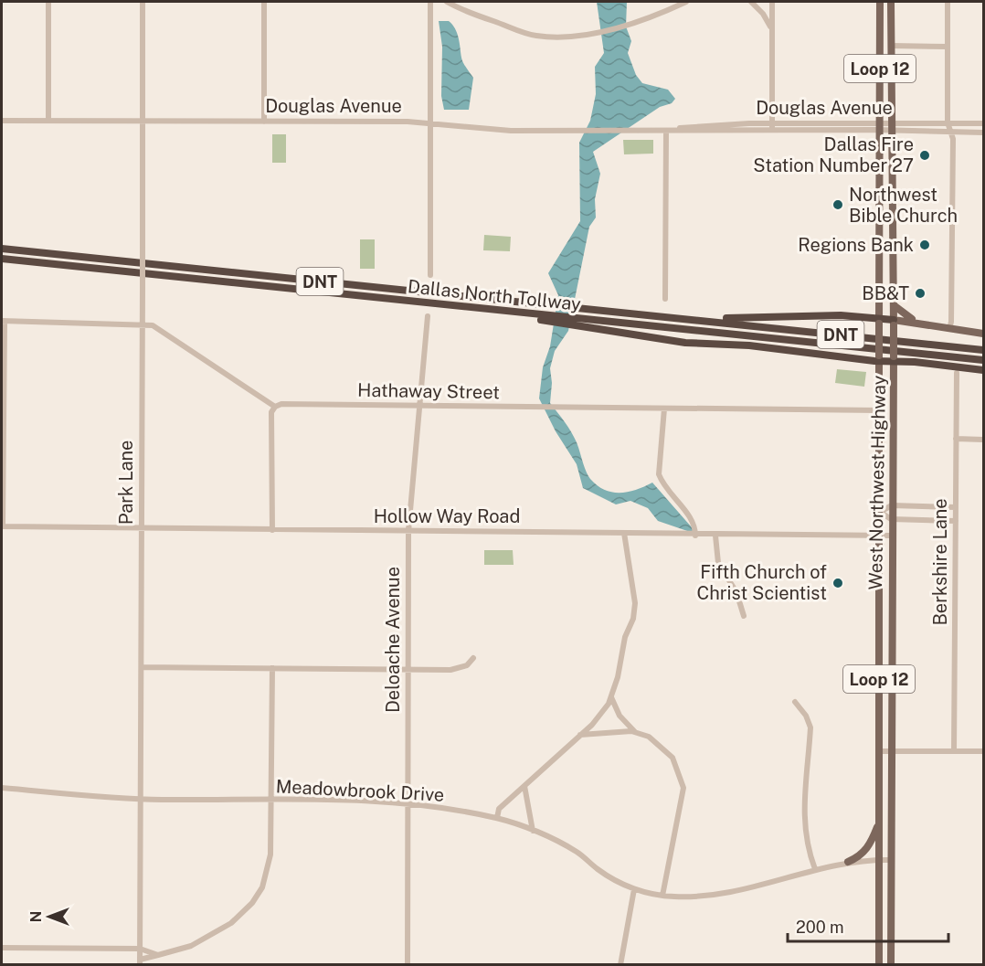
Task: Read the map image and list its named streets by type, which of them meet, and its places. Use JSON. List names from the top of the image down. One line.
{"streets":{"highway":["DNT","Dallas North Tollway"],"main road":["Loop 12","West Northwest Highway"],"street":["Douglas Avenue","Hathaway Street","Park Lane","Hollow Way Road","Berkshire Lane","Deloache Avenue","Meadowbrook Drive"]},"crossings":[["Douglas Avenue","Park Lane"],["Douglas Avenue","West Northwest Highway"],["Hathaway Street","West Northwest Highway"],["Hathaway Street","Deloache Avenue"],["Park Lane","Hollow Way Road"],["Park Lane","Meadowbrook Drive"],["West Northwest Highway","Hollow Way Road"],["West Northwest Highway","Meadowbrook Drive"],["Hollow Way Road","Deloache Avenue"],["Deloache Avenue","Meadowbrook Drive"]],"places":["Dallas Fire Station Number 27","Northwest Bible Church","Regions Bank","BB&T","Fifth Church of Christ Scientist"],"scale_bar":"200 m","north":"left"}
